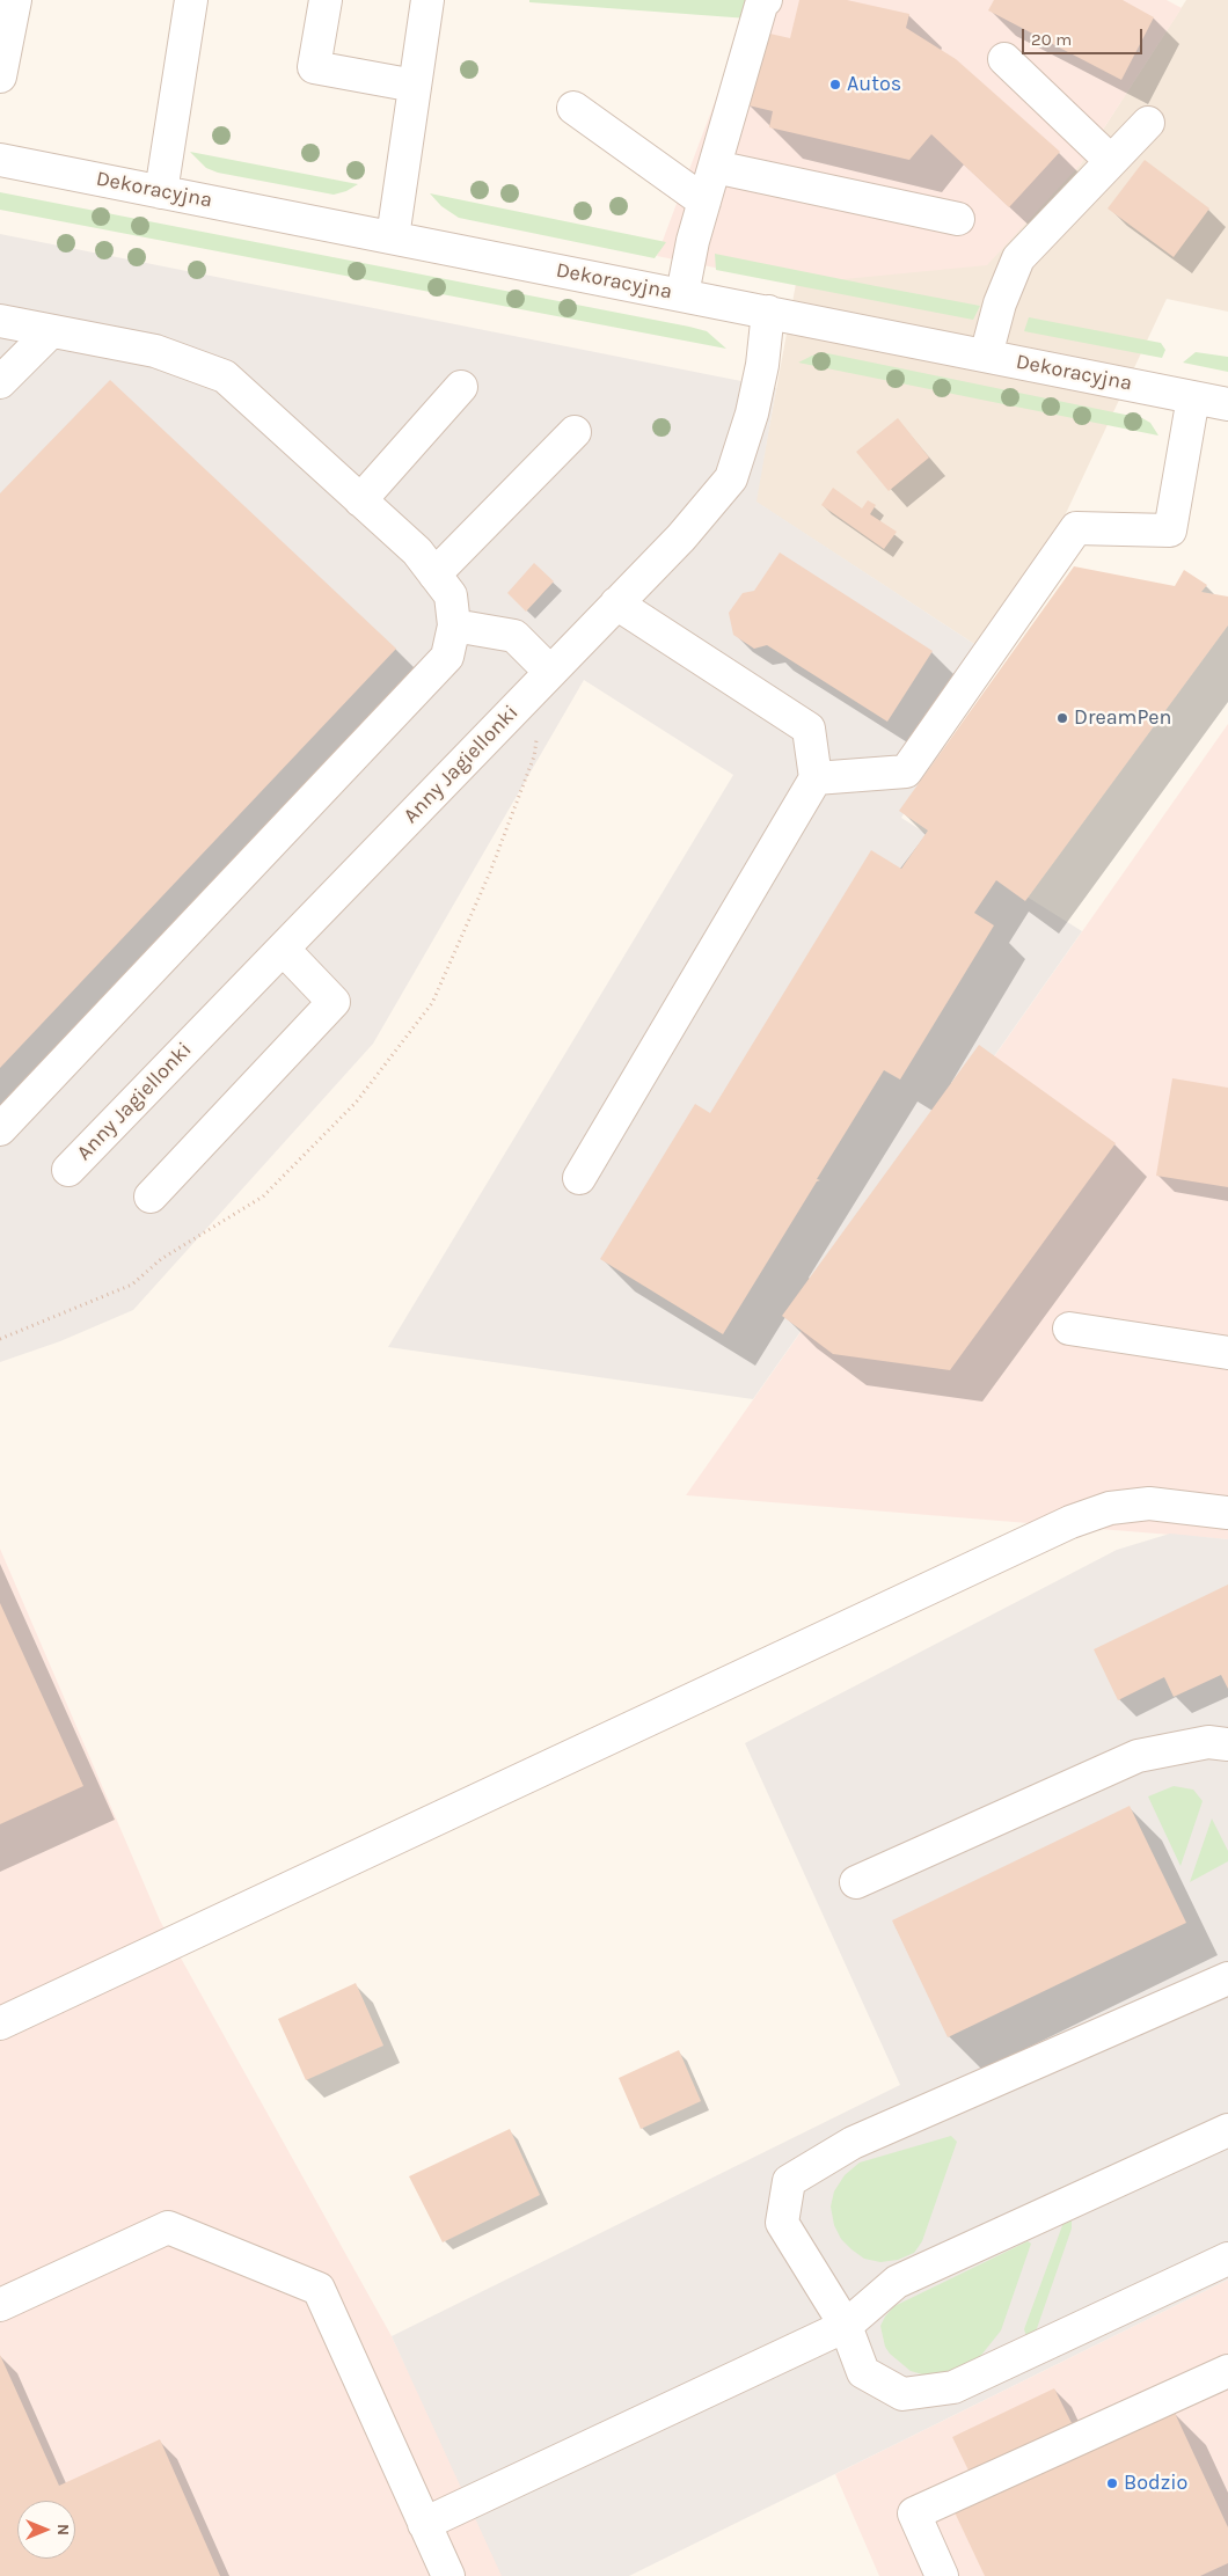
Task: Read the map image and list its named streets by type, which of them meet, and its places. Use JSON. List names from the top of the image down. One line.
{"streets":{"street":["Dekoracyjna","Anny Jagiellonki"]},"crossings":[["Dekoracyjna","Anny Jagiellonki"]],"places":["Autos","DreamPen","Bodzio"],"scale_bar":"20 m","north":"right"}
